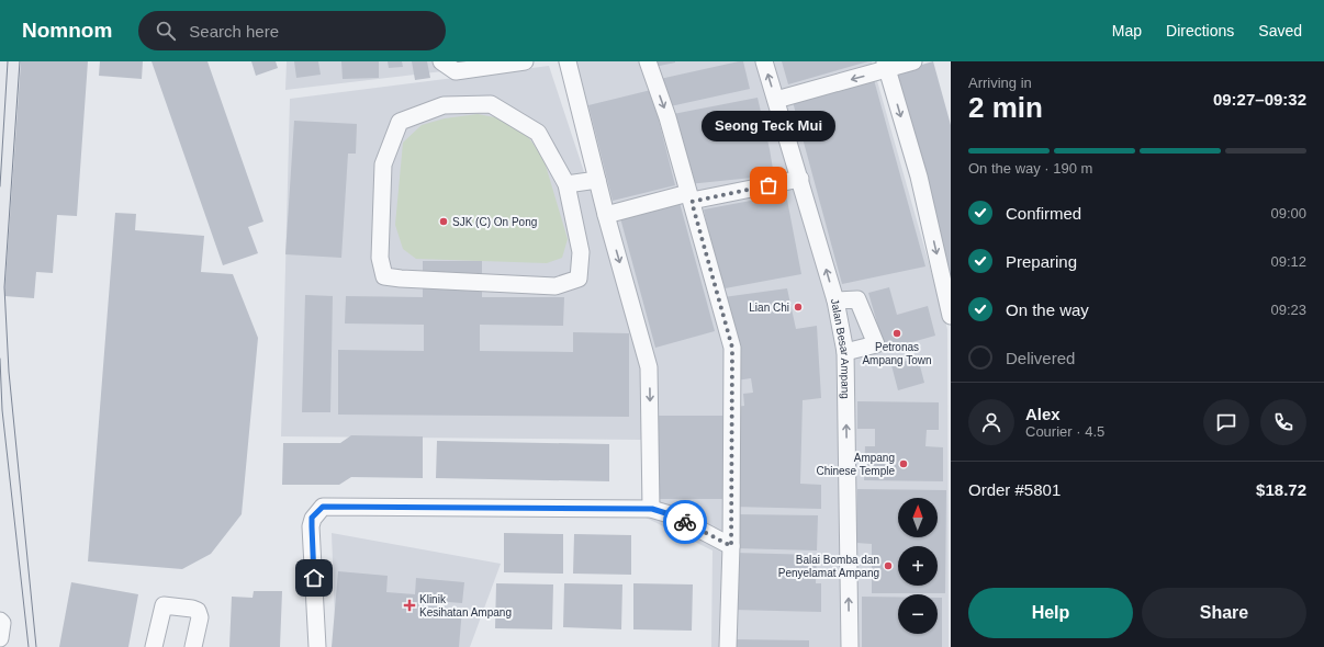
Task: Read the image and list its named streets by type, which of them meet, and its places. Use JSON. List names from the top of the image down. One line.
{"streets":{"street":["Jalan Besar Ampang"]},"places":{"other":["Seong Teck Mui","SJK (C) On Pong","Lian Chi","Petronas Ampang Town","Ampang Chinese Temple","Balai Bomba dan Penyelamat Ampang"],"health":["Klinik Kesihatan Ampang"]},"north":"top","page":{"header":"Nomnom","search":"Search here","nav":["Map","Directions","Saved"],"heading":["2 min","Arriving in","09:27–09:32"],"panel":["Alex","Courier · 4.5","Order #5801","$18.72"],"bubble":"Seong Teck Mui","bar":"On the way · 190 m","list":[["Confirmed","09:00"],["Preparing","09:12"],["On the way","09:23"],"Delivered"],"map_buttons":["+","−"],"buttons":["Help","Share"]}}
